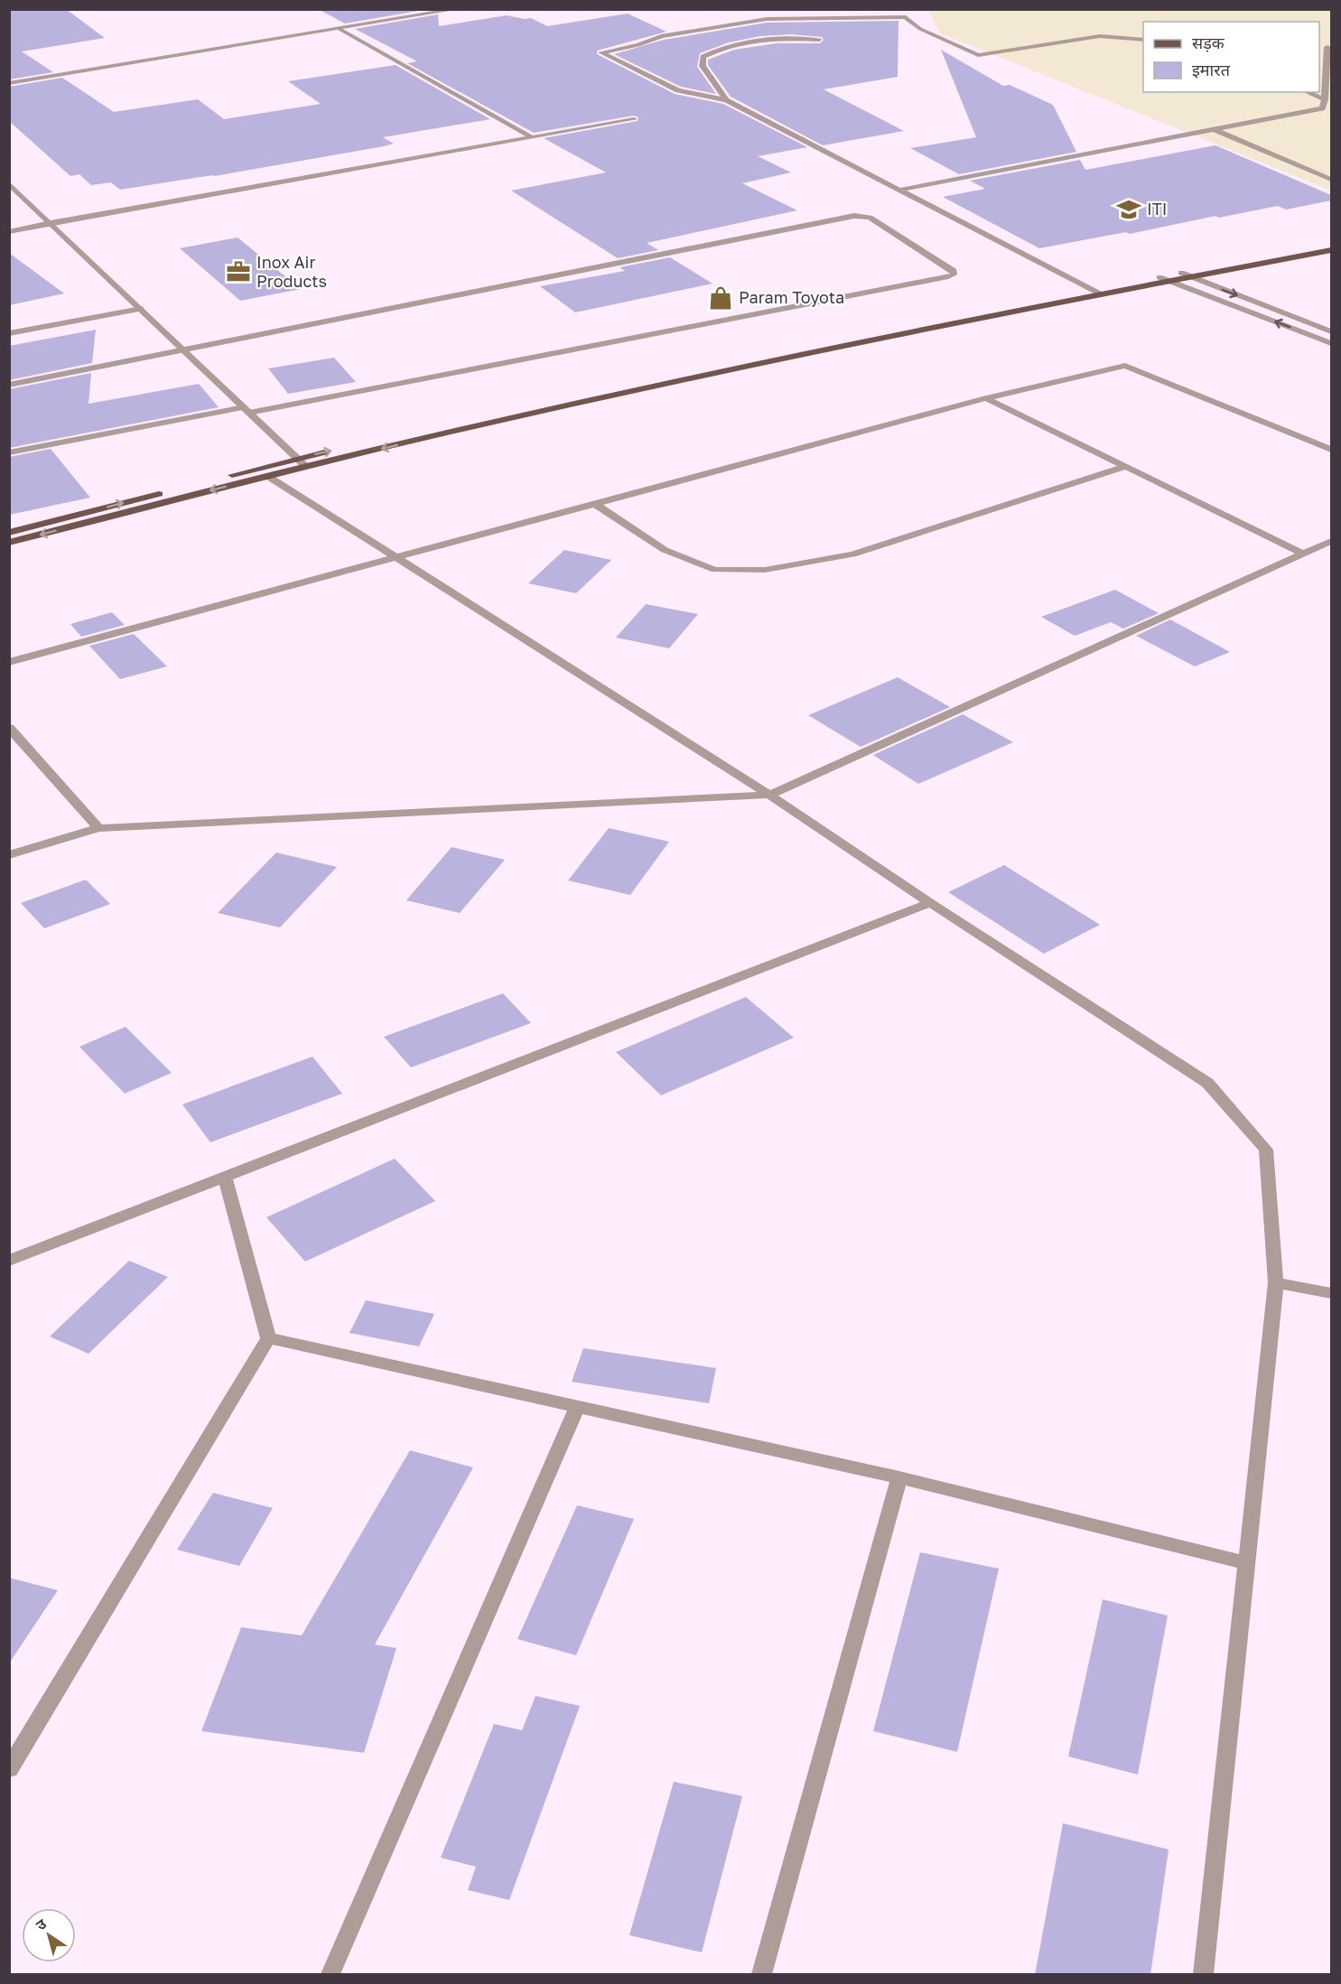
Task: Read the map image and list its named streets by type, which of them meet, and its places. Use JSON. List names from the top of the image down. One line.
{"places":{"school or university":["ITI"],"office":["Inox Air Products"],"shop":["Param Toyota"]},"legend":["सड़क","इमारत"],"north":"top left"}
